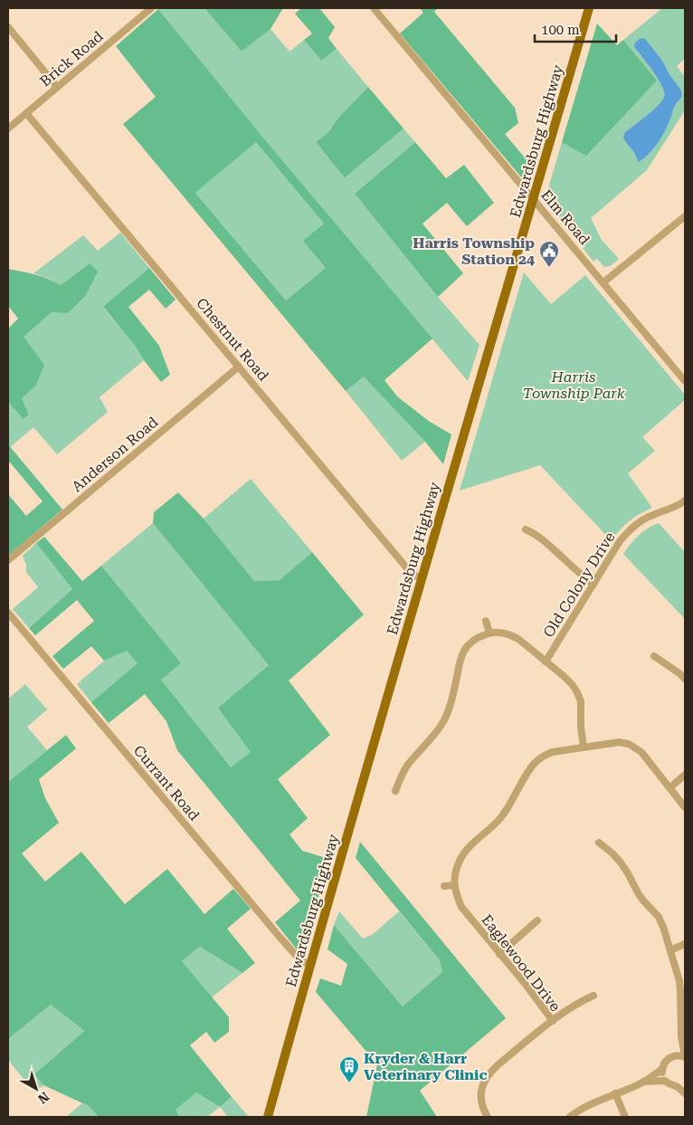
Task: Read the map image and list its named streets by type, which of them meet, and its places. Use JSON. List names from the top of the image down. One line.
{"streets":{"main road":["Edwardsburg Highway"],"street":["Brick Road","Elm Road","Chestnut Road","Anderson Road","Old Colony Drive","Currant Road","Eaglewood Drive"]},"crossings":[["Brick Road","Chestnut Road"],["Edwardsburg Highway","Elm Road"],["Edwardsburg Highway","Chestnut Road"],["Edwardsburg Highway","Currant Road"],["Chestnut Road","Anderson Road"]],"parks":["Harris Township Park"],"places":{"public building":["Harris Township Station 24"],"building":["Kryder & Harr Veterinary Clinic"]},"scale_bar":"100 m","north":"bottom right"}
